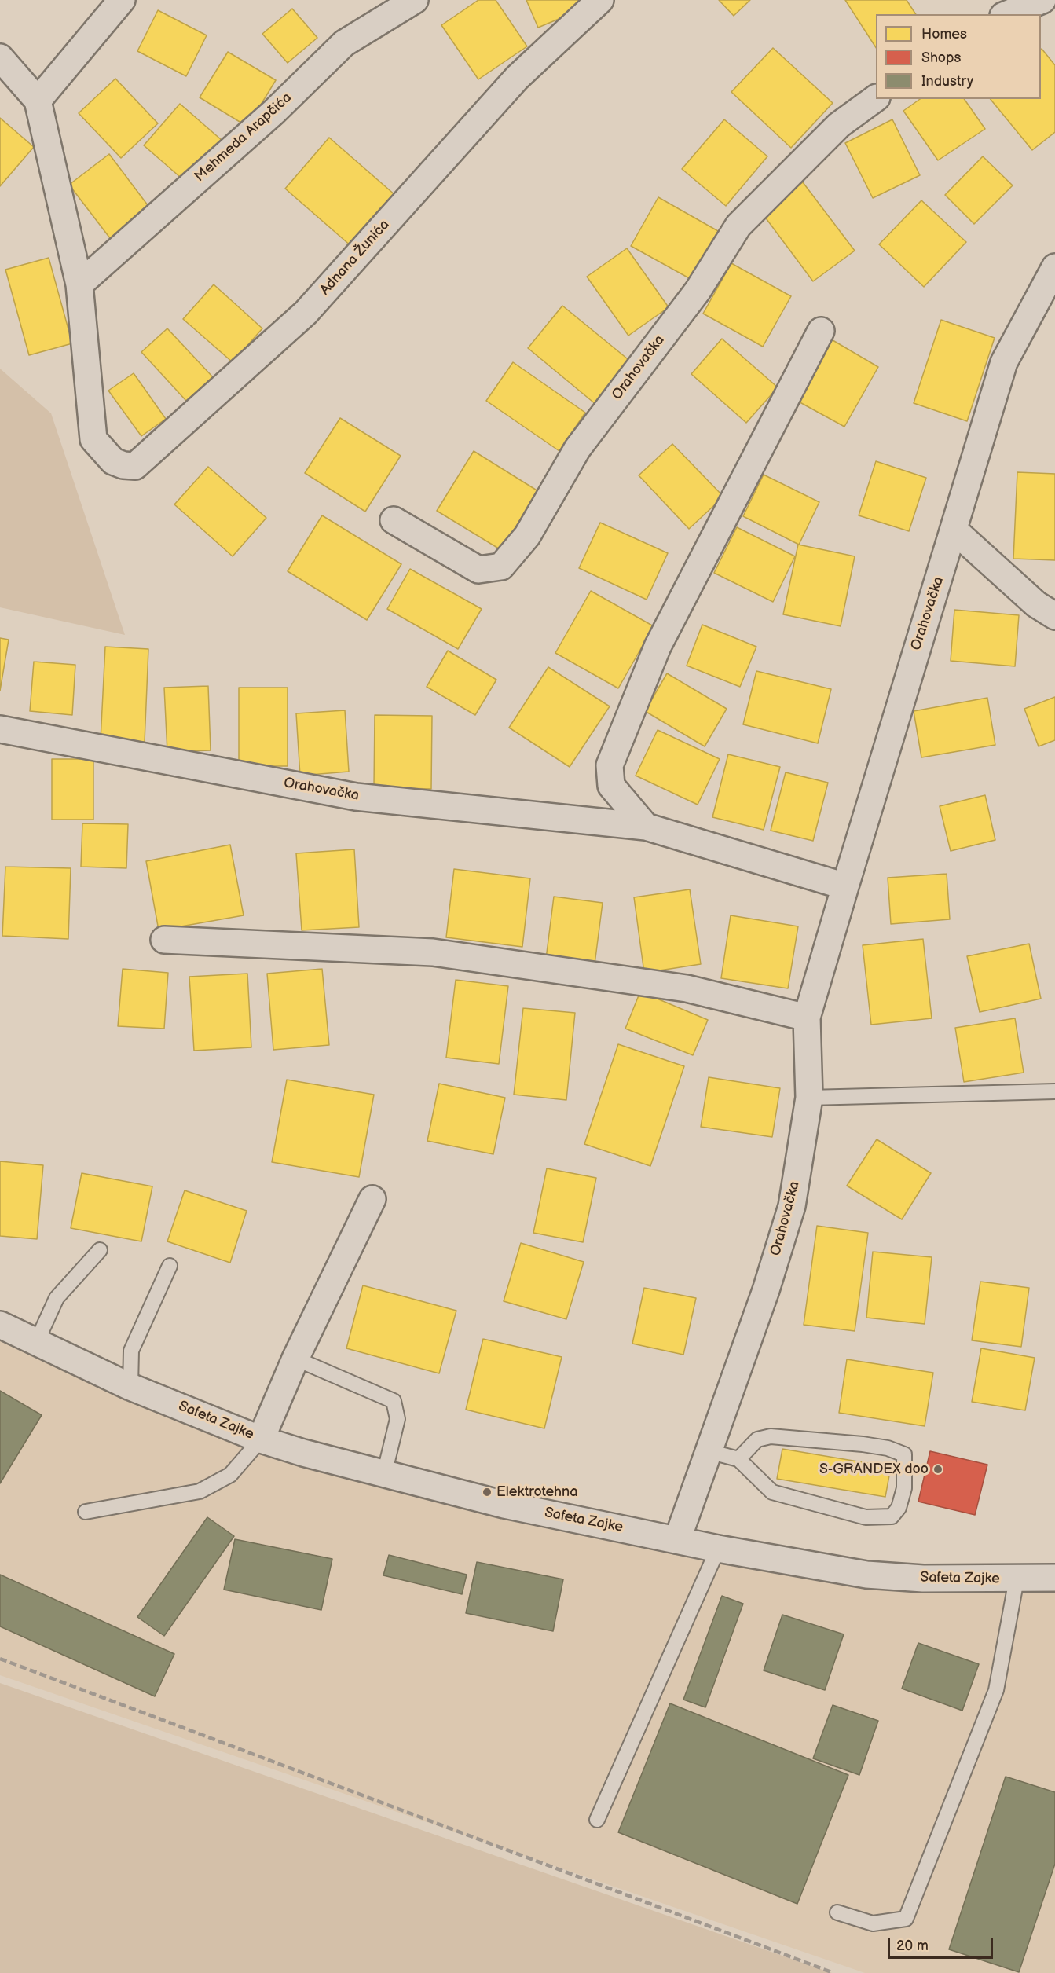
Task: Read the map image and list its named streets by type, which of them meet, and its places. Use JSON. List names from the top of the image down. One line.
{"streets":{"street":["Mehmeda Arapčića","Adnana Žunića","Orahovačka","Safeta Zajke"]},"crossings":[["Mehmeda Arapčića","Adnana Žunića"],["Orahovačka","Safeta Zajke"]],"places":["S-GRANDEX doo","Elektrotehna"],"legend":["Homes","Shops","Industry"],"scale_bar":"20 m"}
